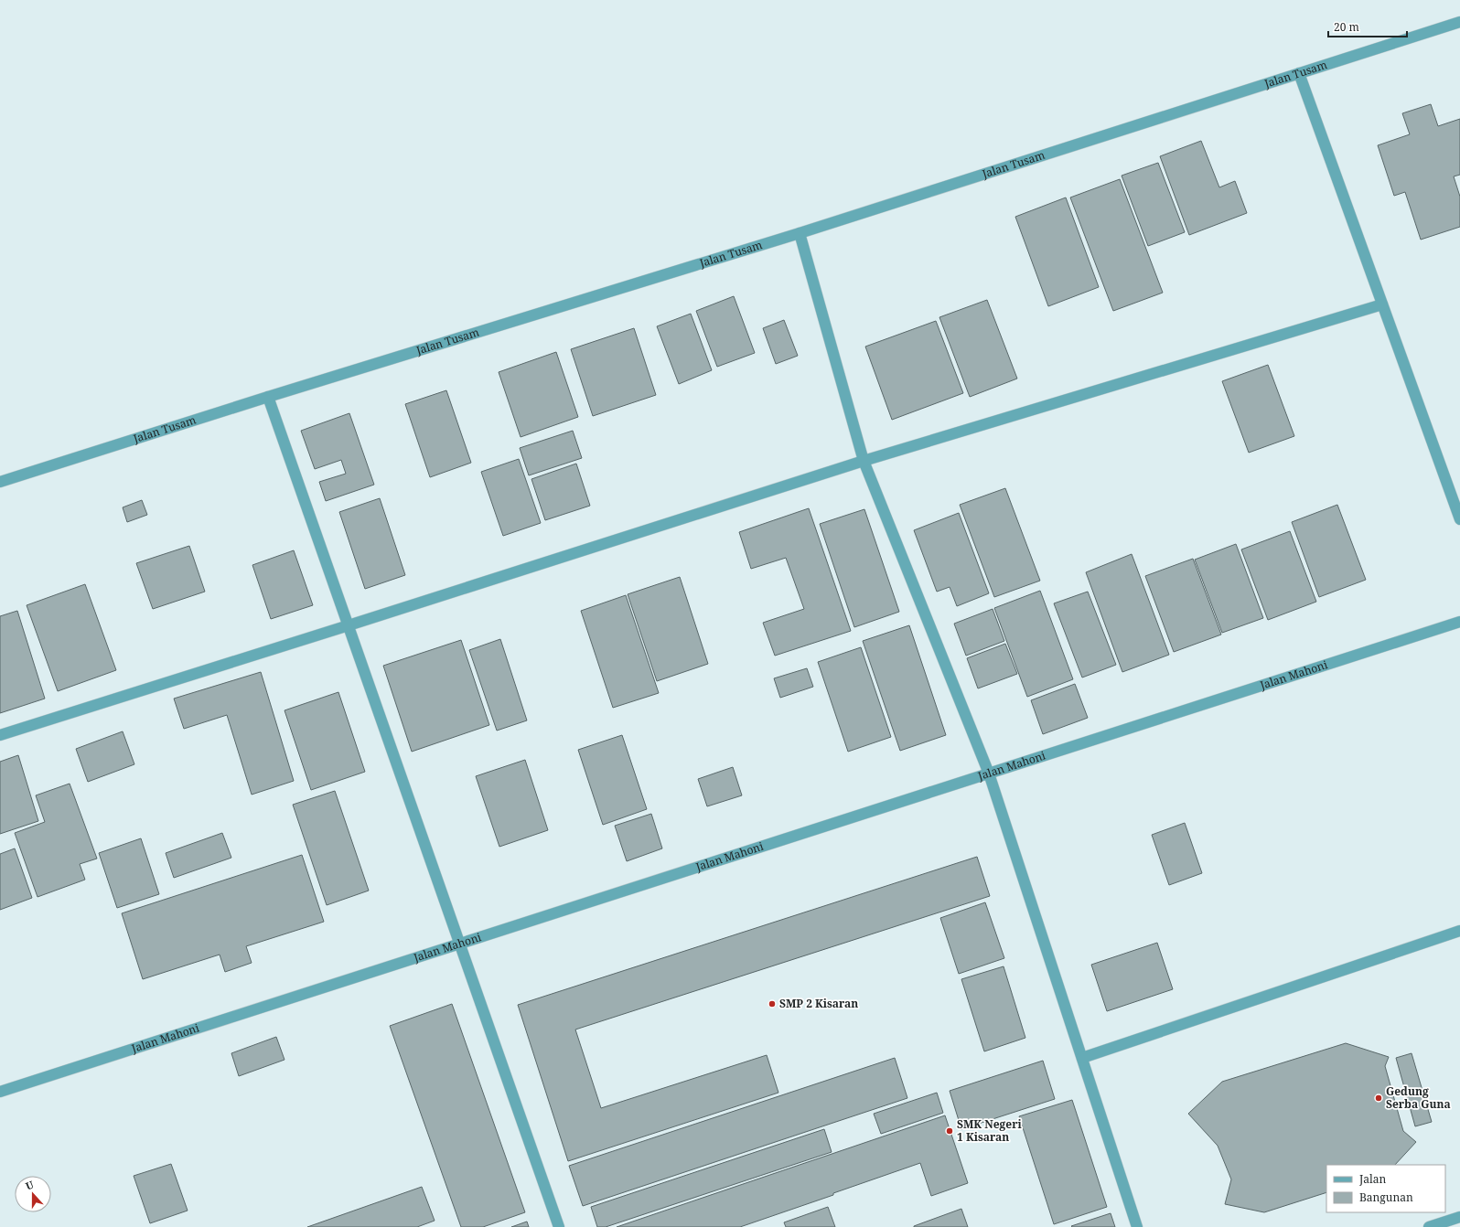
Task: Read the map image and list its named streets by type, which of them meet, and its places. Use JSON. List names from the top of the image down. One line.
{"streets":{"street":["Jalan Tusam","Jalan Mahoni"]},"places":["SMP 2 Kisaran","Gedung Serba Guna","SMK Negeri 1 Kisaran"],"legend":["Jalan","Bangunan"],"scale_bar":"20 m","north":"top"}
